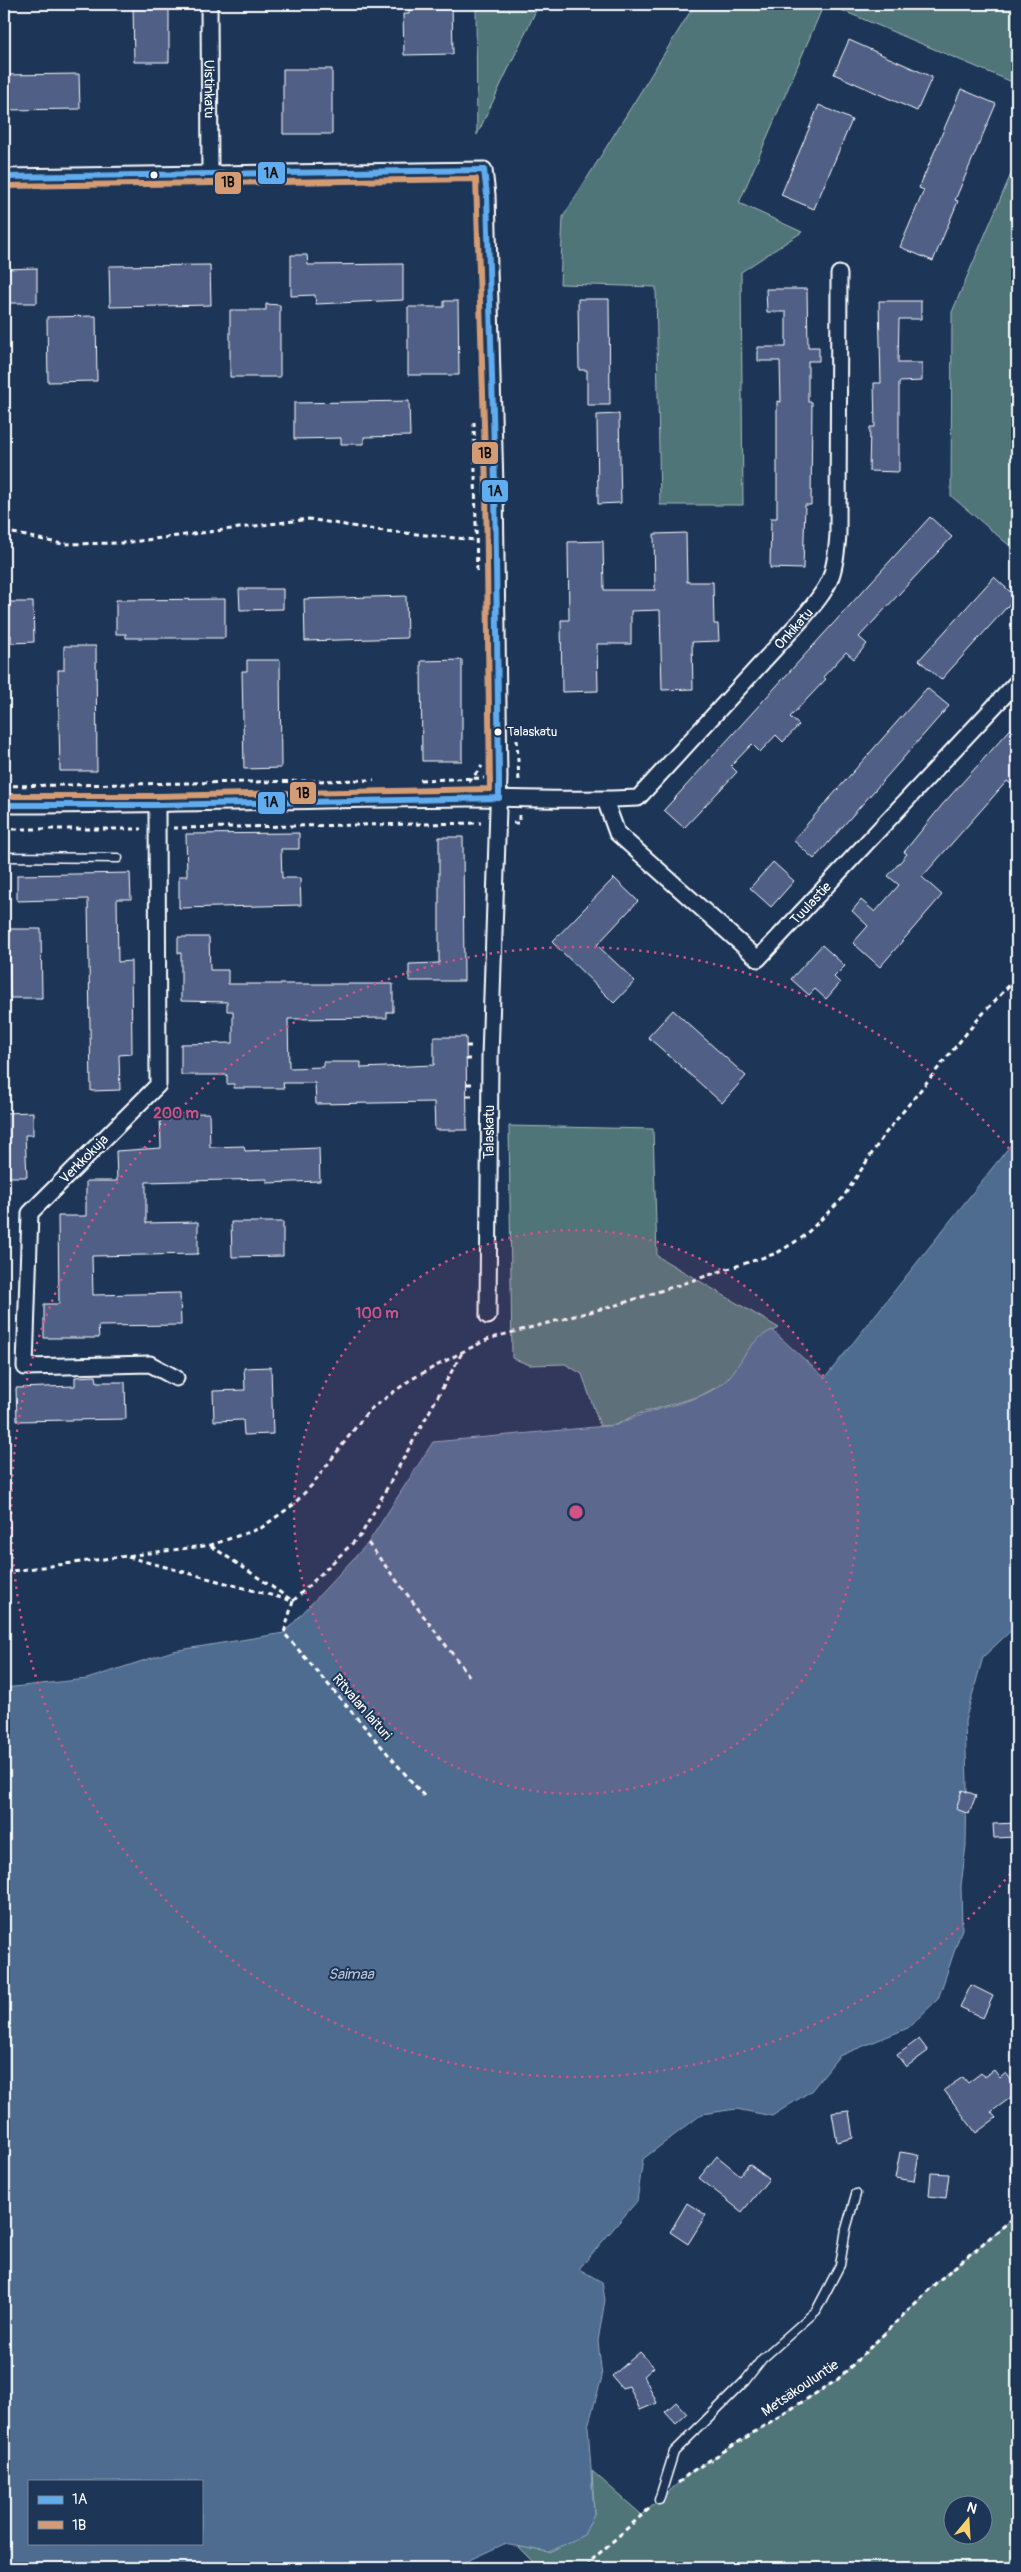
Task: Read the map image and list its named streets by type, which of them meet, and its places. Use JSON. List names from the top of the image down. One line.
{"streets":{"street":["Uistinkatu","Onkikatu","Tuulastie","Talaskatu","Verkkokuja"],"path":["Ritvalan laituri","Metsäkouluntie"]},"crossings":[["Uistinkatu","Talaskatu"],["Onkikatu","Tuulastie"],["Onkikatu","Talaskatu"],["Onkikatu","Verkkokuja"]],"water":["Saimaa"],"places":["Talaskatu"],"lines":["transit line 1A","transit line 1B"],"legend":["1A","1B"],"north":"top","rings":["200 m","100 m"]}
